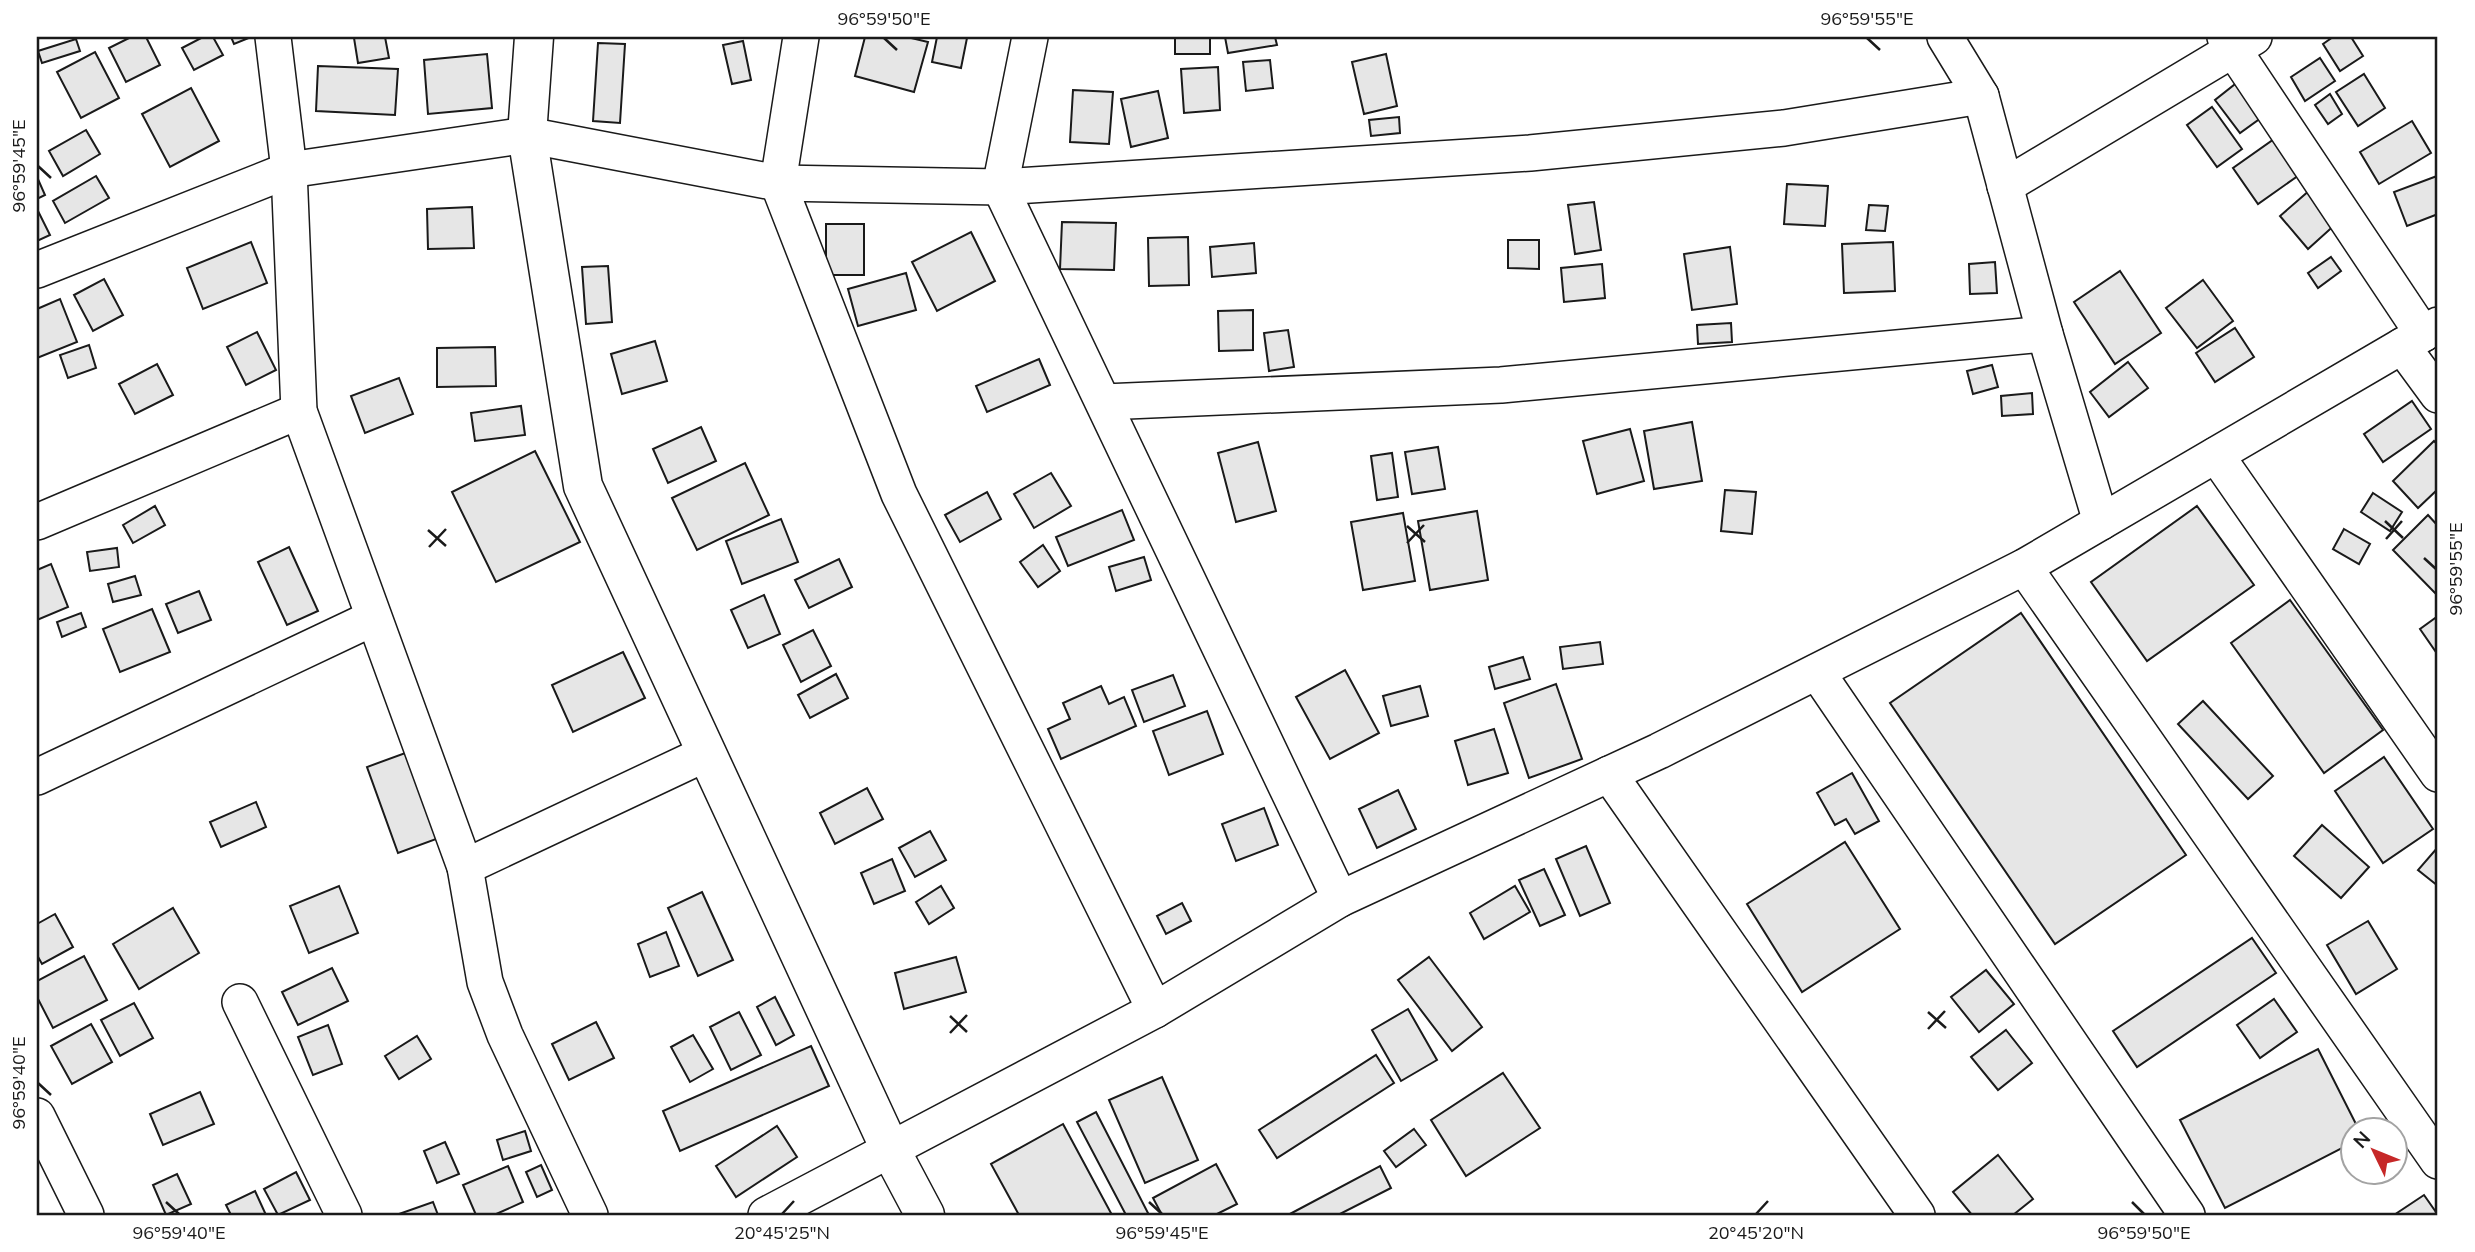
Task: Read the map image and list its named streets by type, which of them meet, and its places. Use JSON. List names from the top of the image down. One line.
{"north":"top left","coordinates":["96°59'50\"E","96°59'55\"E","96°59'45\"E","96°59'40\"E","20°45'25\"N","20°45'20\"N"]}
